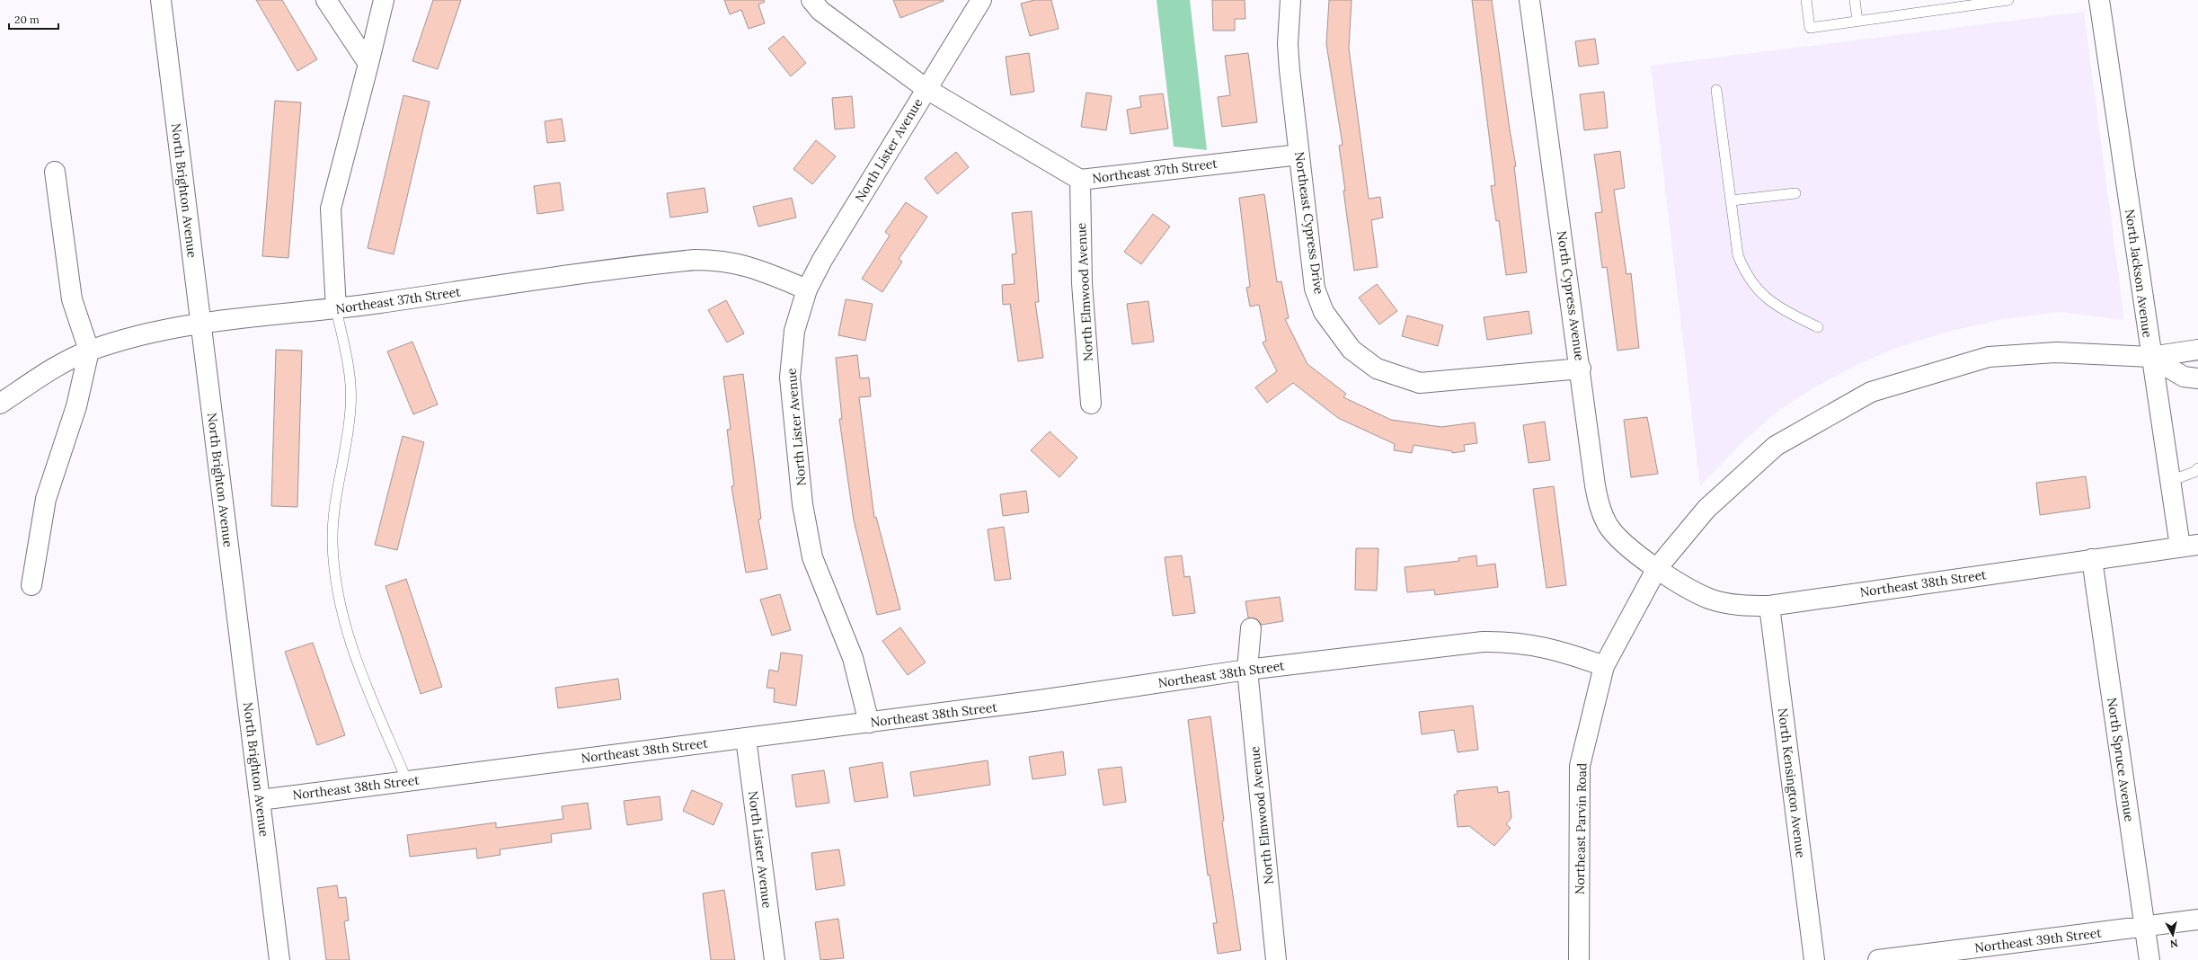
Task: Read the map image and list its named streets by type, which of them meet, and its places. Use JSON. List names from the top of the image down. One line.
{"streets":{"street":["North Lister Avenue","Northeast 37th Street","North Brighton Avenue","Northeast Cypress Drive","North Jackson Avenue","North Elmwood Avenue","North Cypress Avenue","Northeast 38th Street","North Spruce Avenue","North Kensington Avenue","Northeast Parvin Road","Northeast 39th Street"]},"crossings":[["North Lister Avenue","Northeast 37th Street"],["North Lister Avenue","Northeast 38th Street"],["Northeast 37th Street","North Brighton Avenue"],["Northeast 37th Street","Northeast Cypress Drive"],["Northeast 37th Street","North Elmwood Avenue"],["North Brighton Avenue","Northeast 38th Street"],["Northeast Cypress Drive","North Cypress Avenue"],["North Jackson Avenue","Northeast 38th Street"],["North Jackson Avenue","Northeast Parvin Road"],["North Elmwood Avenue","Northeast 38th Street"],["North Cypress Avenue","Northeast 38th Street"],["North Cypress Avenue","Northeast Parvin Road"],["Northeast 38th Street","North Spruce Avenue"],["Northeast 38th Street","North Kensington Avenue"],["Northeast 38th Street","Northeast Parvin Road"],["North Spruce Avenue","Northeast 39th Street"]],"scale_bar":"20 m","north":"bottom"}
